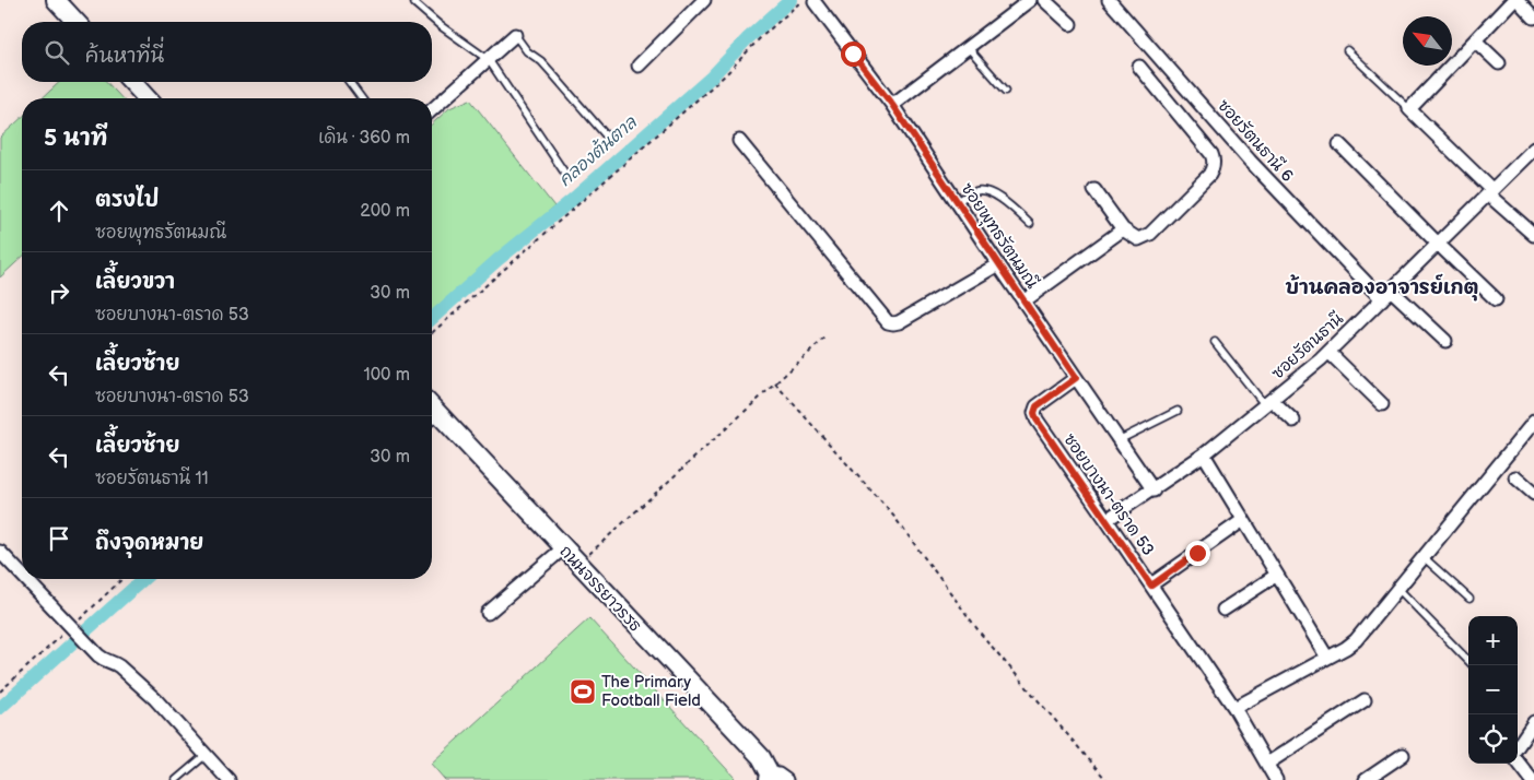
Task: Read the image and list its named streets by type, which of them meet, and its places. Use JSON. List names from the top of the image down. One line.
{"streets":{"main road":["ถนนจรรยาวรรธ"],"street":["ซอยรัตนธานี 6","ซอยพุทธรัตนมณี","ซอยรัตนธานี","ซอยบางนา-ตราด 53"]},"crossings":[["ซอยรัตนธานี 6","ซอยรัตนธานี"],["ซอยพุทธรัตนมณี","ซอยรัตนธานี"],["ซอยพุทธรัตนมณี","ซอยบางนา-ตราด 53"],["ซอยรัตนธานี","ซอยบางนา-ตราด 53"]],"districts":["บ้านคลองอาจารย์เกตุ"],"water":["คลองต้นตาล"],"places":{"sports":["The Primary Football Field"]},"north":"top left","page":{"search":"ค้นหาที่นี่","heading":["5 นาที","เดิน · 360 m"],"list":[["ตรงไป","ซอยพุทธรัตนมณี","200 m"],["เลี้ยวขวา","ซอยบางนา-ตราด 53","30 m"],["เลี้ยวซ้าย","ซอยบางนา-ตราด 53","100 m"],["เลี้ยวซ้าย","ซอยรัตนธานี 11","30 m"],"ถึงจุดหมาย"],"map_buttons":["+","−"]}}
